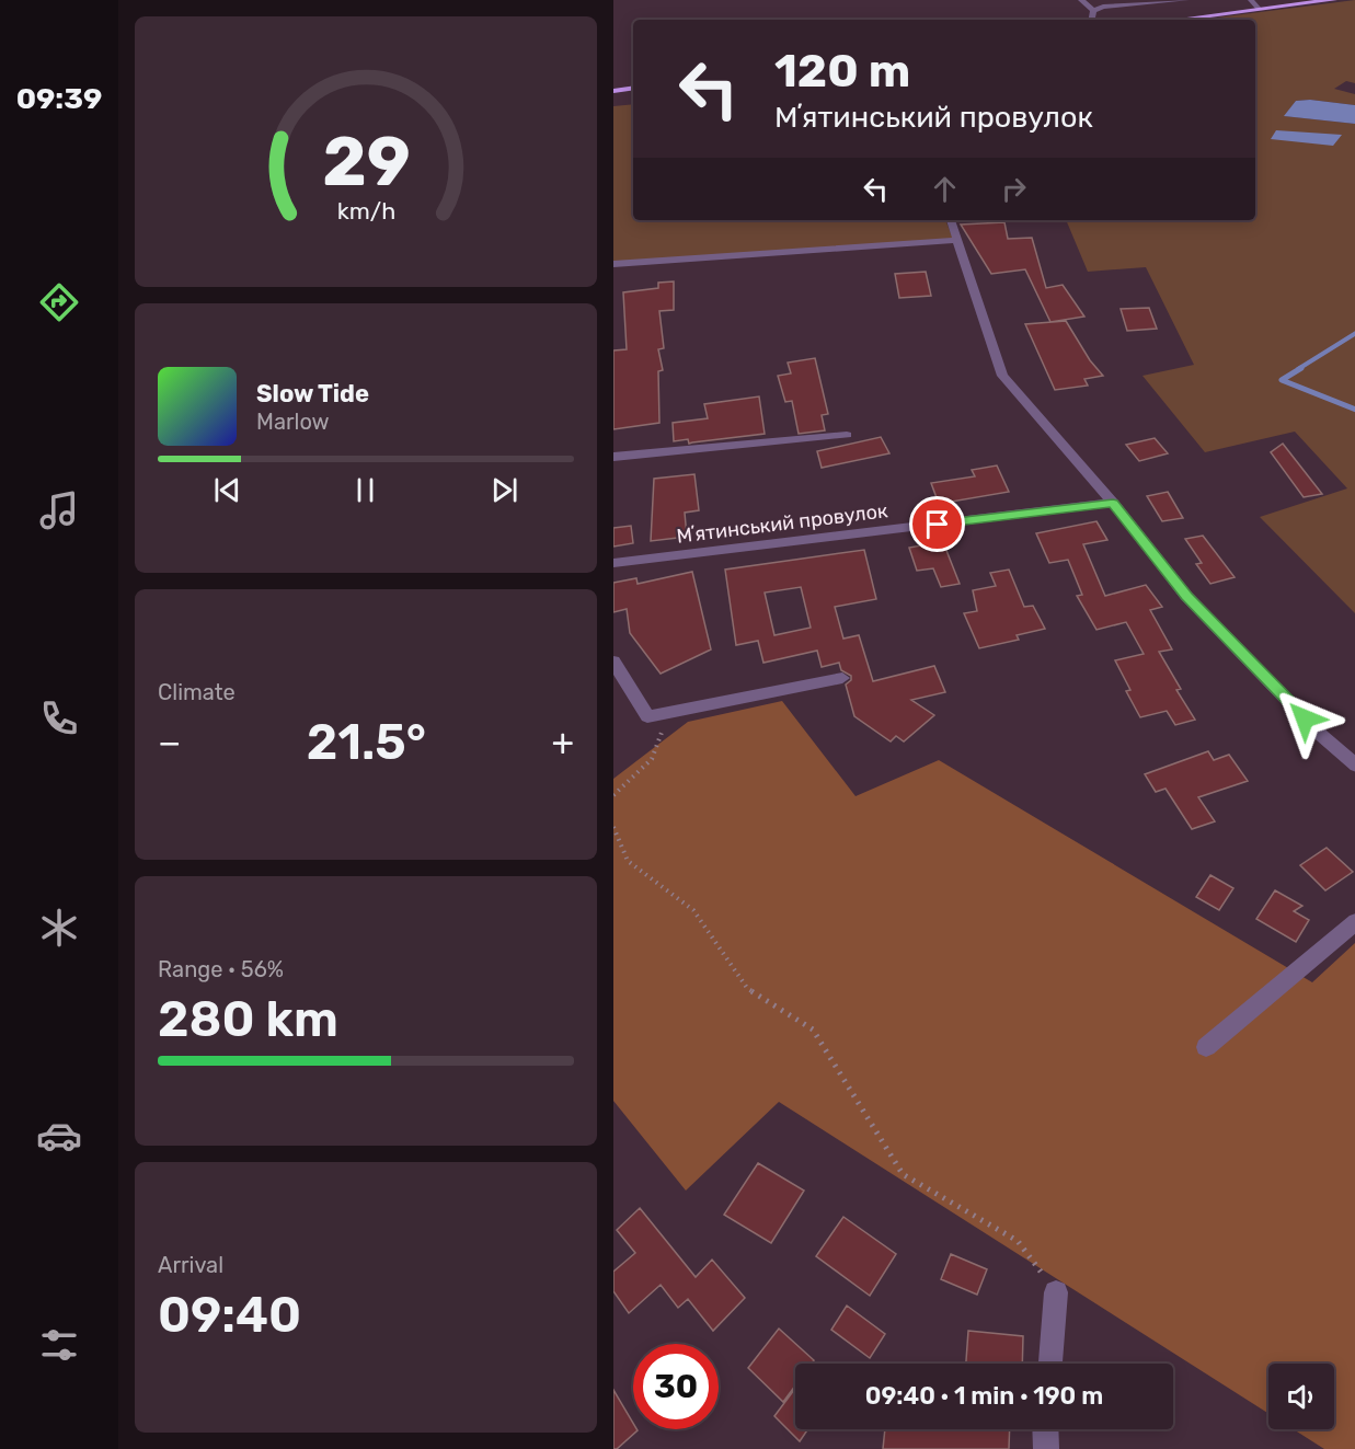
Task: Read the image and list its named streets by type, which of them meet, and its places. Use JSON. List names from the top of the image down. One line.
{"streets":{"street":["Мʼятинський провулок"]},"page":{"tabs":"09:39","turn":["120 m","Мʼятинський провулок"],"song":["Slow Tide","Marlow"],"tile":["Climate",["Range · 56%","280 km"],["Arrival","09:40"]],"heat":["−","21.5°","+"],"limit":"30","trip":"09:40 · 1 min · 190 m","gauge":["29","km/h"]}}
